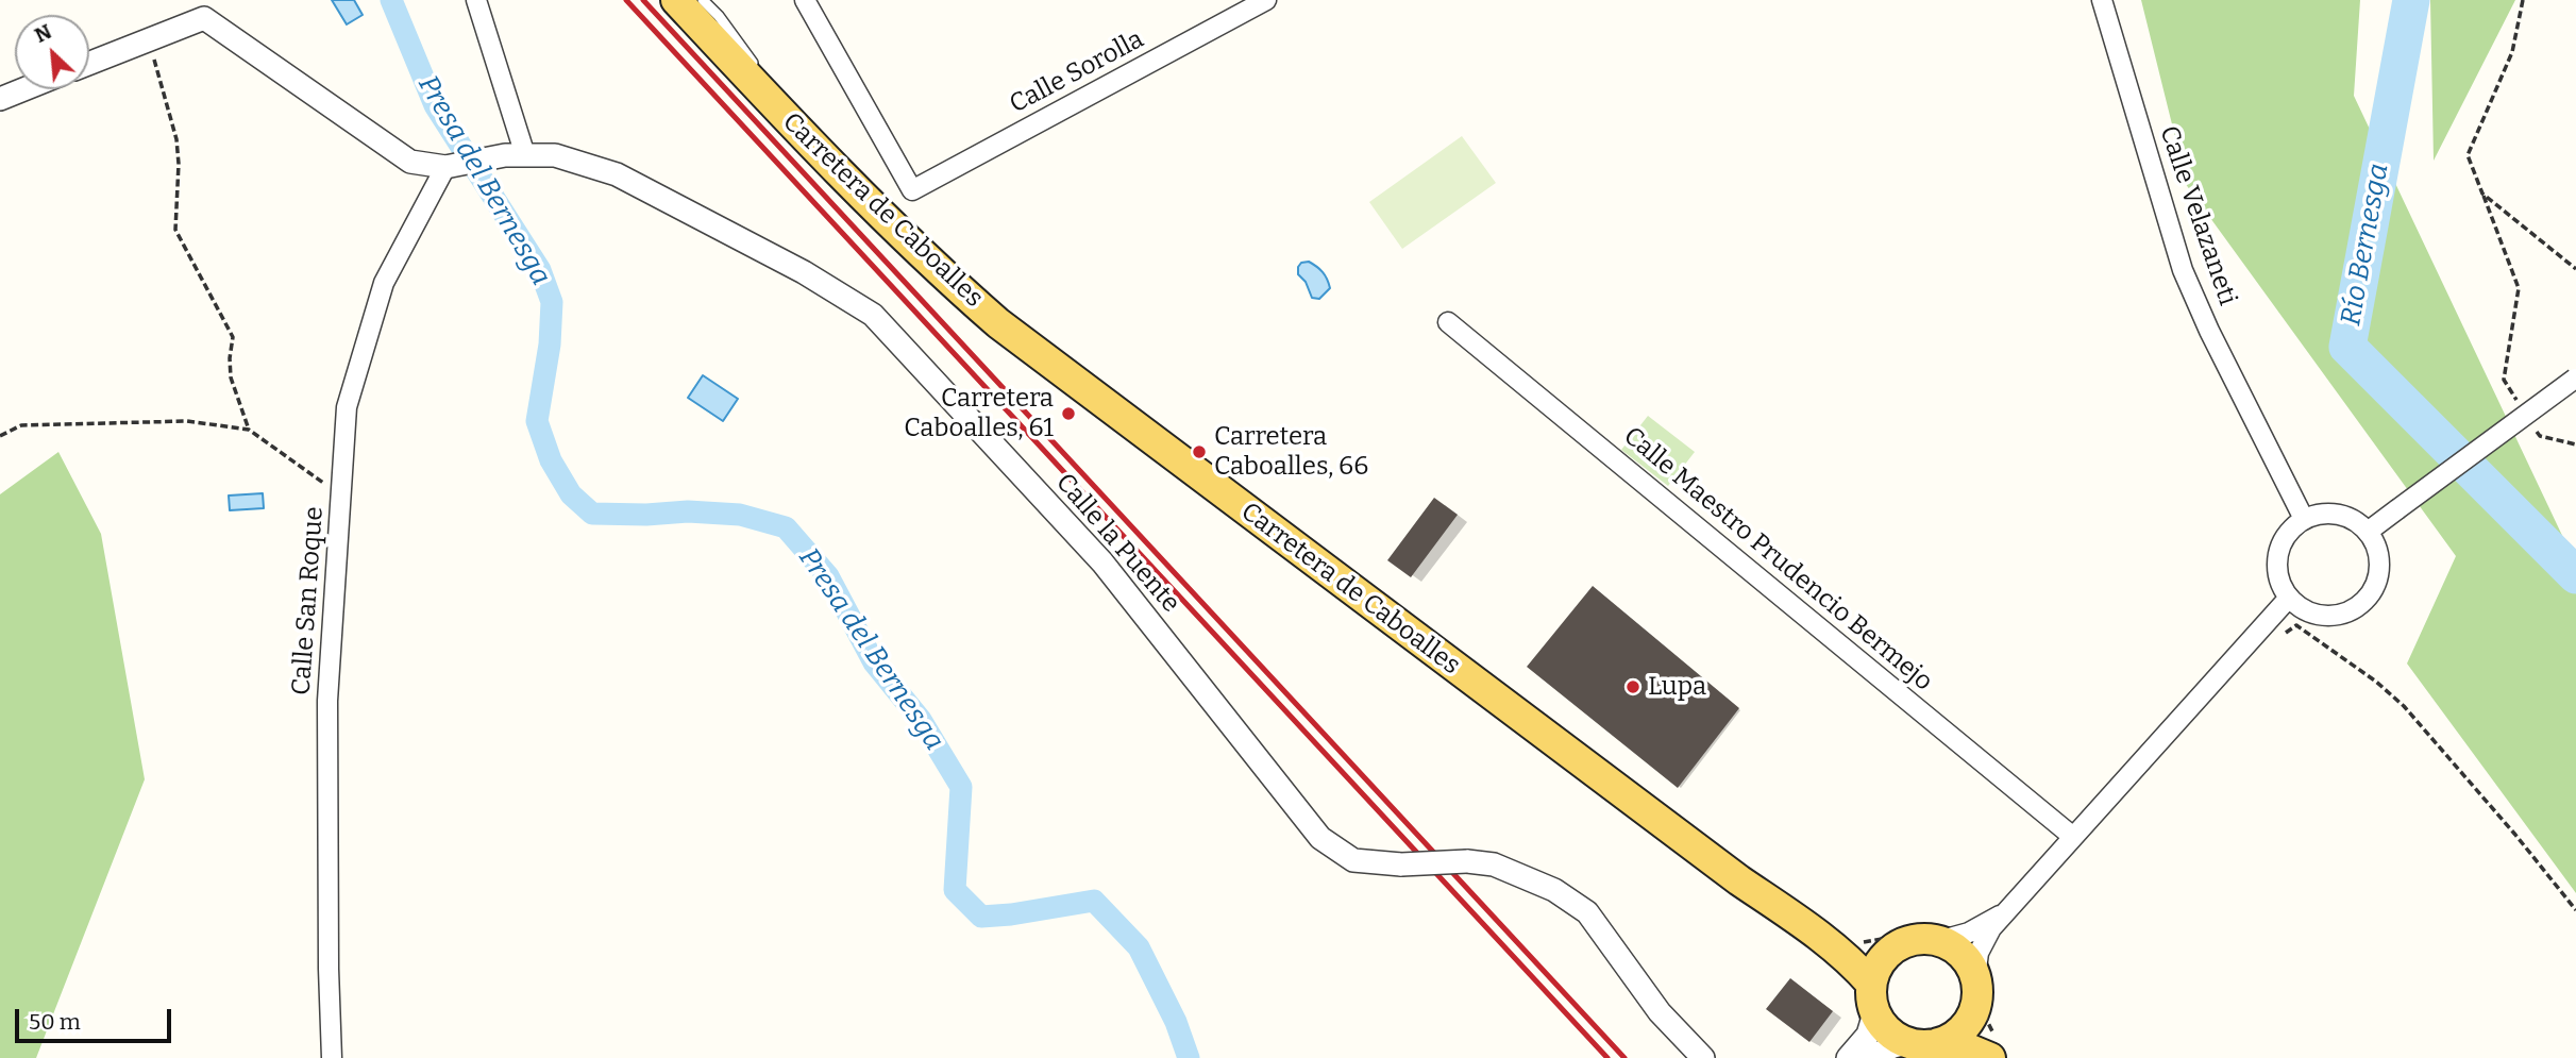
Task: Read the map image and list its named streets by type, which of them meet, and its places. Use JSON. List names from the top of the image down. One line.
{"streets":{"main road":["Carretera de Caboalles"],"street":["Calle Sorolla","Calle Velazaneti","Calle la Puente","Calle Maestro Prudencio Bermejo","Calle San Roque"]},"crossings":[["Calle la Puente","Calle San Roque"]],"water":["Presa del Bernesga","Río Bernesga"],"places":["Carretera Caboalles, 61","Carretera Caboalles, 66","Lupa"],"scale_bar":"50 m","north":"top left"}
